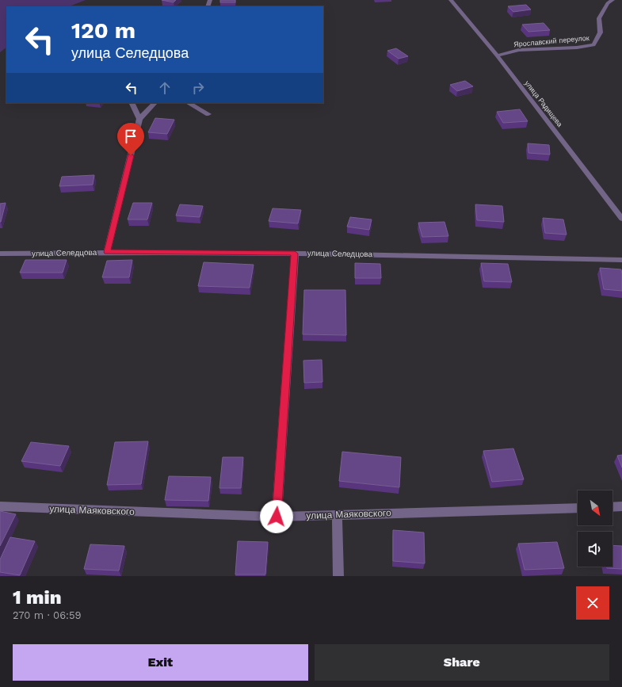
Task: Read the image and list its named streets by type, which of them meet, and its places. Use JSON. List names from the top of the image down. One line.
{"streets":{"street":["Ярославский переулок","улица Радищева","улица Селедцова","улица Маяковского"]},"crossings":[["Ярославский переулок","улица Радищева"]],"north":"bottom right","page":{"turn":["120 m","улица Селедцова"],"heading":["1 min","270 m · 06:59"],"buttons":["Exit","Share"]}}
